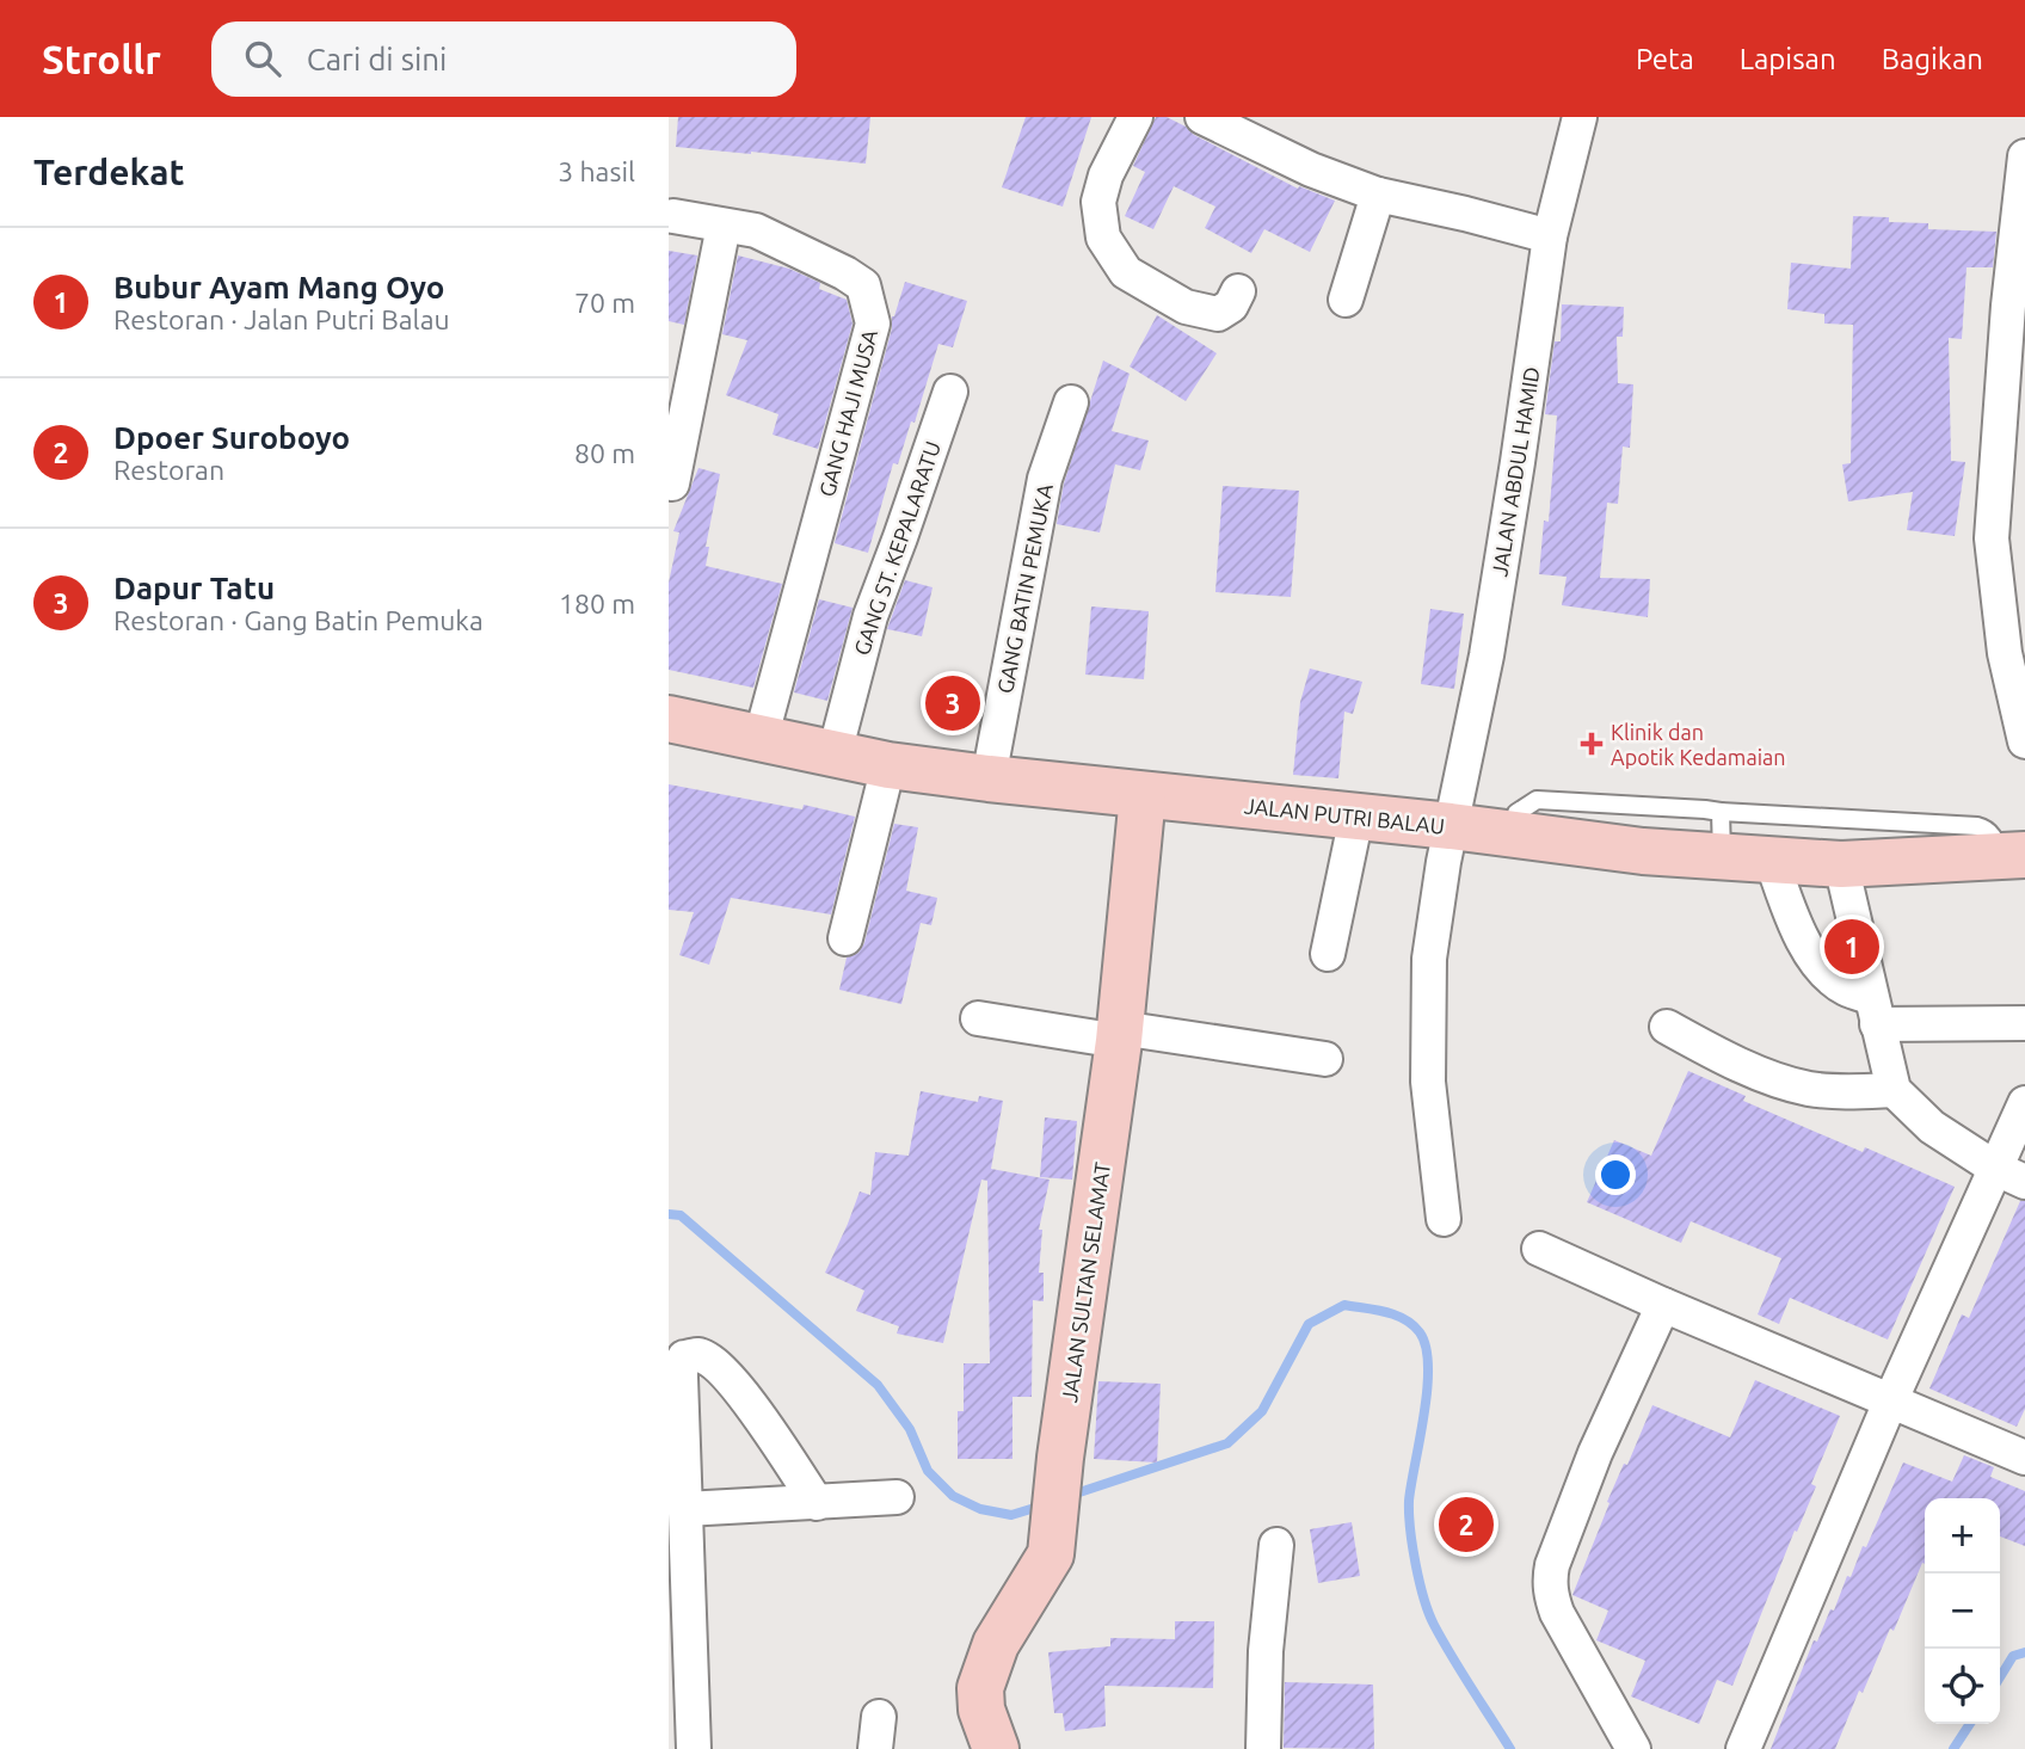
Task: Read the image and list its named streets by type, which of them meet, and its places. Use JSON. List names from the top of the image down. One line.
{"streets":{"main road":["JALAN PUTRI BALAU","JALAN SULTAN SELAMAT"],"street":["GANG HAJI MUSA","JALAN ABDUL HAMID","GANG ST. KEPALARATU","GANG BATIN PEMUKA"]},"crossings":[["GANG HAJI MUSA","JALAN PUTRI BALAU"],["JALAN ABDUL HAMID","JALAN PUTRI BALAU"],["GANG ST. KEPALARATU","JALAN PUTRI BALAU"],["GANG BATIN PEMUKA","JALAN PUTRI BALAU"],["JALAN PUTRI BALAU","JALAN SULTAN SELAMAT"]],"places":{"health":["Klinik dan Apotik Kedamaian"]},"page":{"header":"Strollr","search":"Cari di sini","nav":["Peta","Lapisan","Bagikan"],"heading":["Terdekat","3 hasil"],"list":[{"mark":"1","name":"Bubur Ayam Mang Oyo","note":"Restoran · Jalan Putri Balau","value":"70 m"},{"mark":"2","name":"Dpoer Suroboyo","note":"Restoran","value":"80 m"},{"mark":"3","name":"Dapur Tatu","note":"Restoran · Gang Batin Pemuka","value":"180 m"}],"pins":["3","1","2"],"map_buttons":["+","−"]}}
